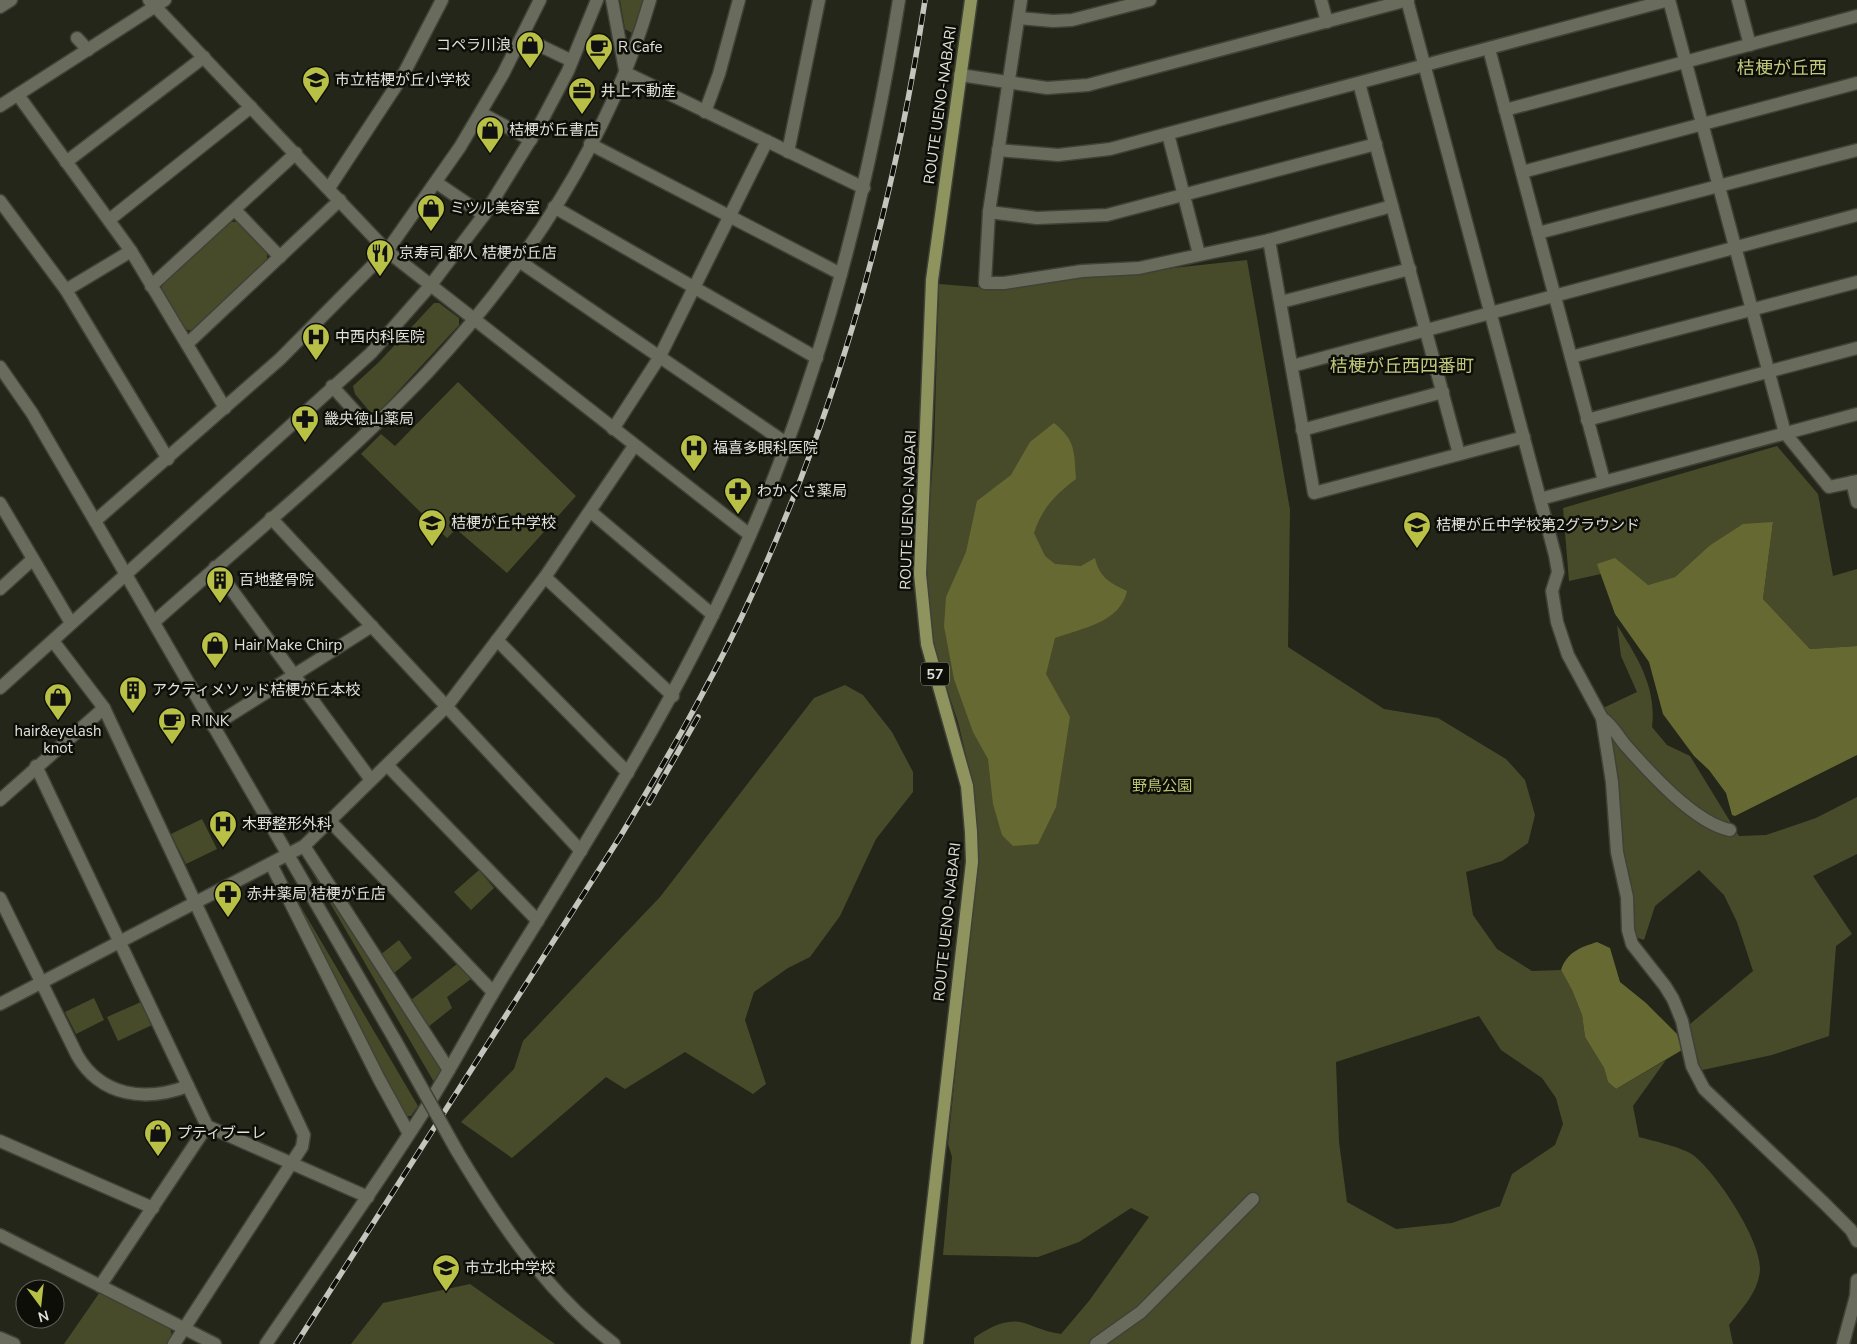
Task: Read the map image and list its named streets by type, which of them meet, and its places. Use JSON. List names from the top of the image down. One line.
{"streets":{"main road":["ROUTE UENO-NABARI","57"]},"districts":["桔梗が丘西","桔梗が丘西四番町"],"parks":["野鳥公園"],"places":{"shop":["コペラ川浪","桔梗が丘書店","ミツル美容室","Hair Make Chirp","hair&eyelash knot","プティブーレ"],"cafe":["R Cafe","R INK"],"school or university":["市立桔梗が丘小学校","桔梗が丘中学校","桔梗が丘中学校第2グラウンド","市立北中学校"],"office":["井上不動産"],"restaurant":["京寿司 都人 桔梗が丘店"],"hospital":["中西内科医院","福喜多眼科医院","木野整形外科"],"pharmacy":["畿央徳山薬局","わかくさ薬局","赤井薬局 桔梗が丘店"],"building":["百地整骨院","アクティメソッド桔梗が丘本校"]},"north":"bottom"}
